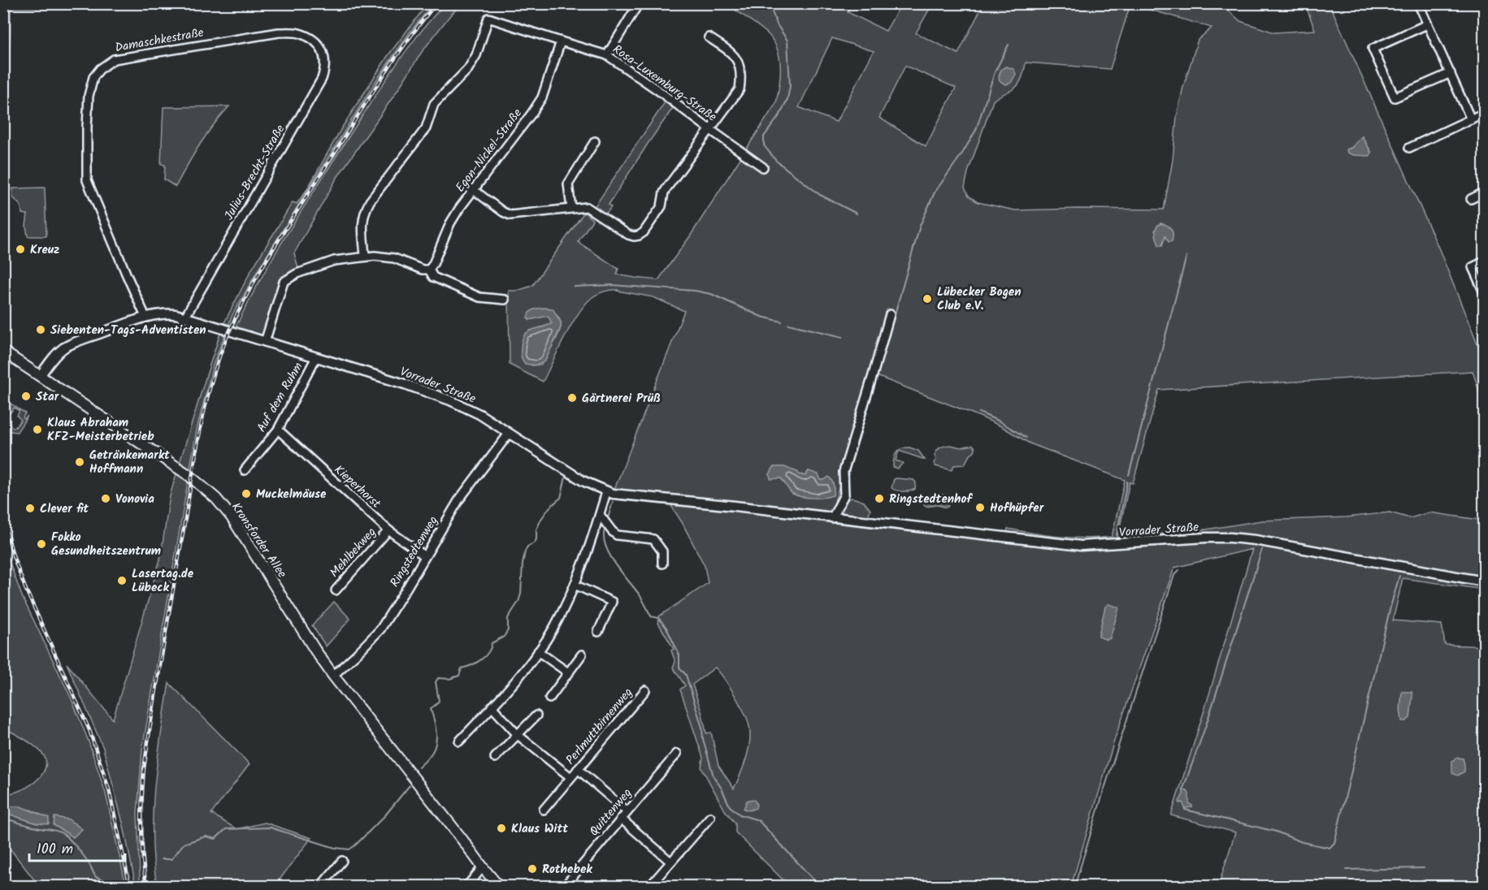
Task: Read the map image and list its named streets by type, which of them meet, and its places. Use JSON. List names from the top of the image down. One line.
{"streets":{"main road":["Kronsforder Allee"],"street":["Damaschkestraße","Rosa-Luxemburg-Straße","Egon-Nickel-Straße","Julius-Brecht-Straße","Vorrader Straße","Auf dem Ruhm","Kieperhorst","Ringstedtenweg","Mehlbekweg","Perlmuttbirnenweg","Quittenweg"]},"crossings":[["Damaschkestraße","Julius-Brecht-Straße"],["Damaschkestraße","Vorrader Straße"],["Rosa-Luxemburg-Straße","Egon-Nickel-Straße"],["Julius-Brecht-Straße","Vorrader Straße"],["Vorrader Straße","Auf dem Ruhm"],["Vorrader Straße","Kronsforder Allee"],["Vorrader Straße","Ringstedtenweg"],["Auf dem Ruhm","Kieperhorst"],["Kieperhorst","Ringstedtenweg"],["Kieperhorst","Mehlbekweg"],["Kronsforder Allee","Ringstedtenweg"]],"places":["Kreuz","Lübecker Bogen Club e.V.","Siebenten-Tags-Adventisten","Star","Gärtnerei Prüß","Klaus Abraham KFZ-Meisterbetrieb","Getränkemarkt Hoffmann","Muckelmäuse","Vonovia","Ringstedtenhof","Hofhüpfer","Clever fit","Fokko Gesundheitszentrum","Lasertag.de Lübeck","Klaus Witt","Rothebek"],"scale_bar":"100 m"}
